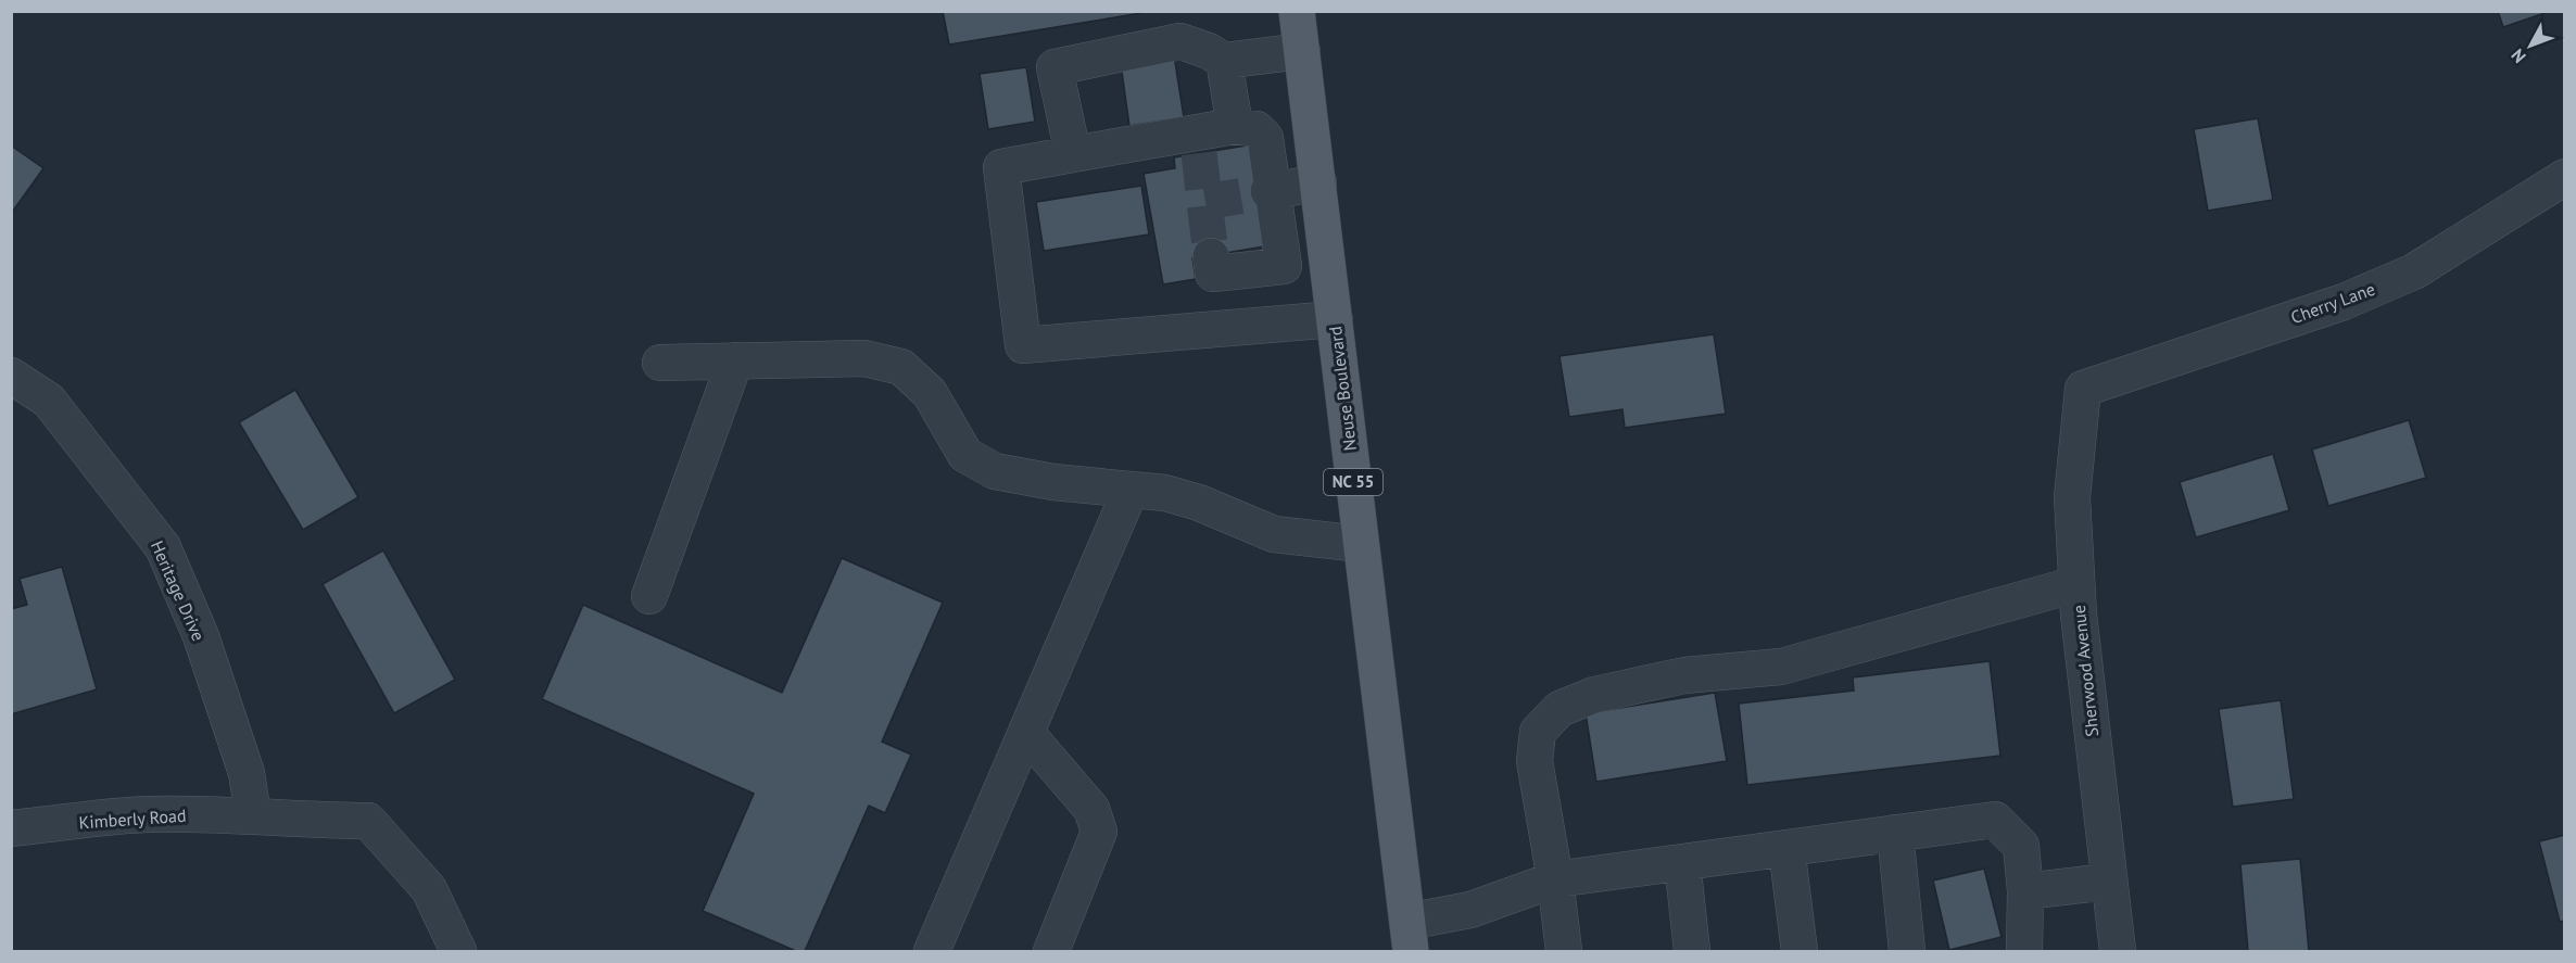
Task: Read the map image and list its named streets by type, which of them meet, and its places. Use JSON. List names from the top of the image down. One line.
{"streets":{"main road":["Neuse Boulevard","NC 55"],"street":["Cherry Lane","Heritage Drive","Sherwood Avenue","Kimberly Road"]},"crossings":[["Cherry Lane","Sherwood Avenue"],["Heritage Drive","Kimberly Road"]],"north":"bottom left"}
